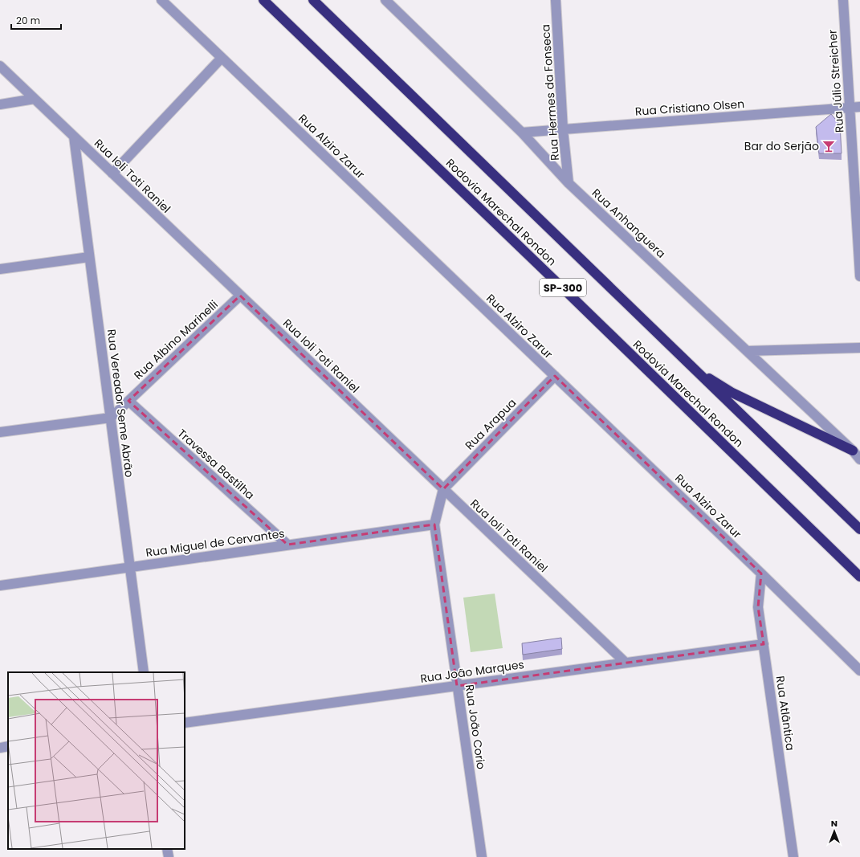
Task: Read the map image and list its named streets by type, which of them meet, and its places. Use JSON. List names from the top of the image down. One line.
{"streets":{"highway":["Rodovia Marechal Rondon","SP-300"],"street":["Rua Júlio Streicher","Rua Hermes da Fonseca","Rua Cristiano Olsen","Rua Alziro Zarur","Rua Ioli Toti Raniel","Rua Anhanguera","Rua Albino Marinelli","Rua Vereador Seme Abrão","Rua Arapua","Travessa Bastilha","Rua Miguel de Cervantes","Rua João Marques","Rua Atlântica","Rua João Corio"]},"crossings":[["Rua Júlio Streicher","Rua Cristiano Olsen"],["Rua Hermes da Fonseca","Rua Cristiano Olsen"],["Rua Hermes da Fonseca","Rua Anhanguera"],["Rua Cristiano Olsen","Rua Anhanguera"],["Rua Alziro Zarur","Rua Arapua"],["Rua Alziro Zarur","Rua Atlântica"],["Rua Ioli Toti Raniel","Rua Albino Marinelli"],["Rua Ioli Toti Raniel","Rua Vereador Seme Abrão"],["Rua Ioli Toti Raniel","Rua Arapua"],["Rua Ioli Toti Raniel","Rua João Marques"],["Rua Albino Marinelli","Rua Vereador Seme Abrão"],["Rua Albino Marinelli","Travessa Bastilha"],["Rua Vereador Seme Abrão","Rua Miguel de Cervantes"],["Travessa Bastilha","Rua Miguel de Cervantes"],["Rua Miguel de Cervantes","Rua João Corio"],["Rua João Marques","Rua Atlântica"],["Rua João Marques","Rua João Corio"]],"places":{"bar":["Bar do Serjão"]},"scale_bar":"20 m","north":"top"}
